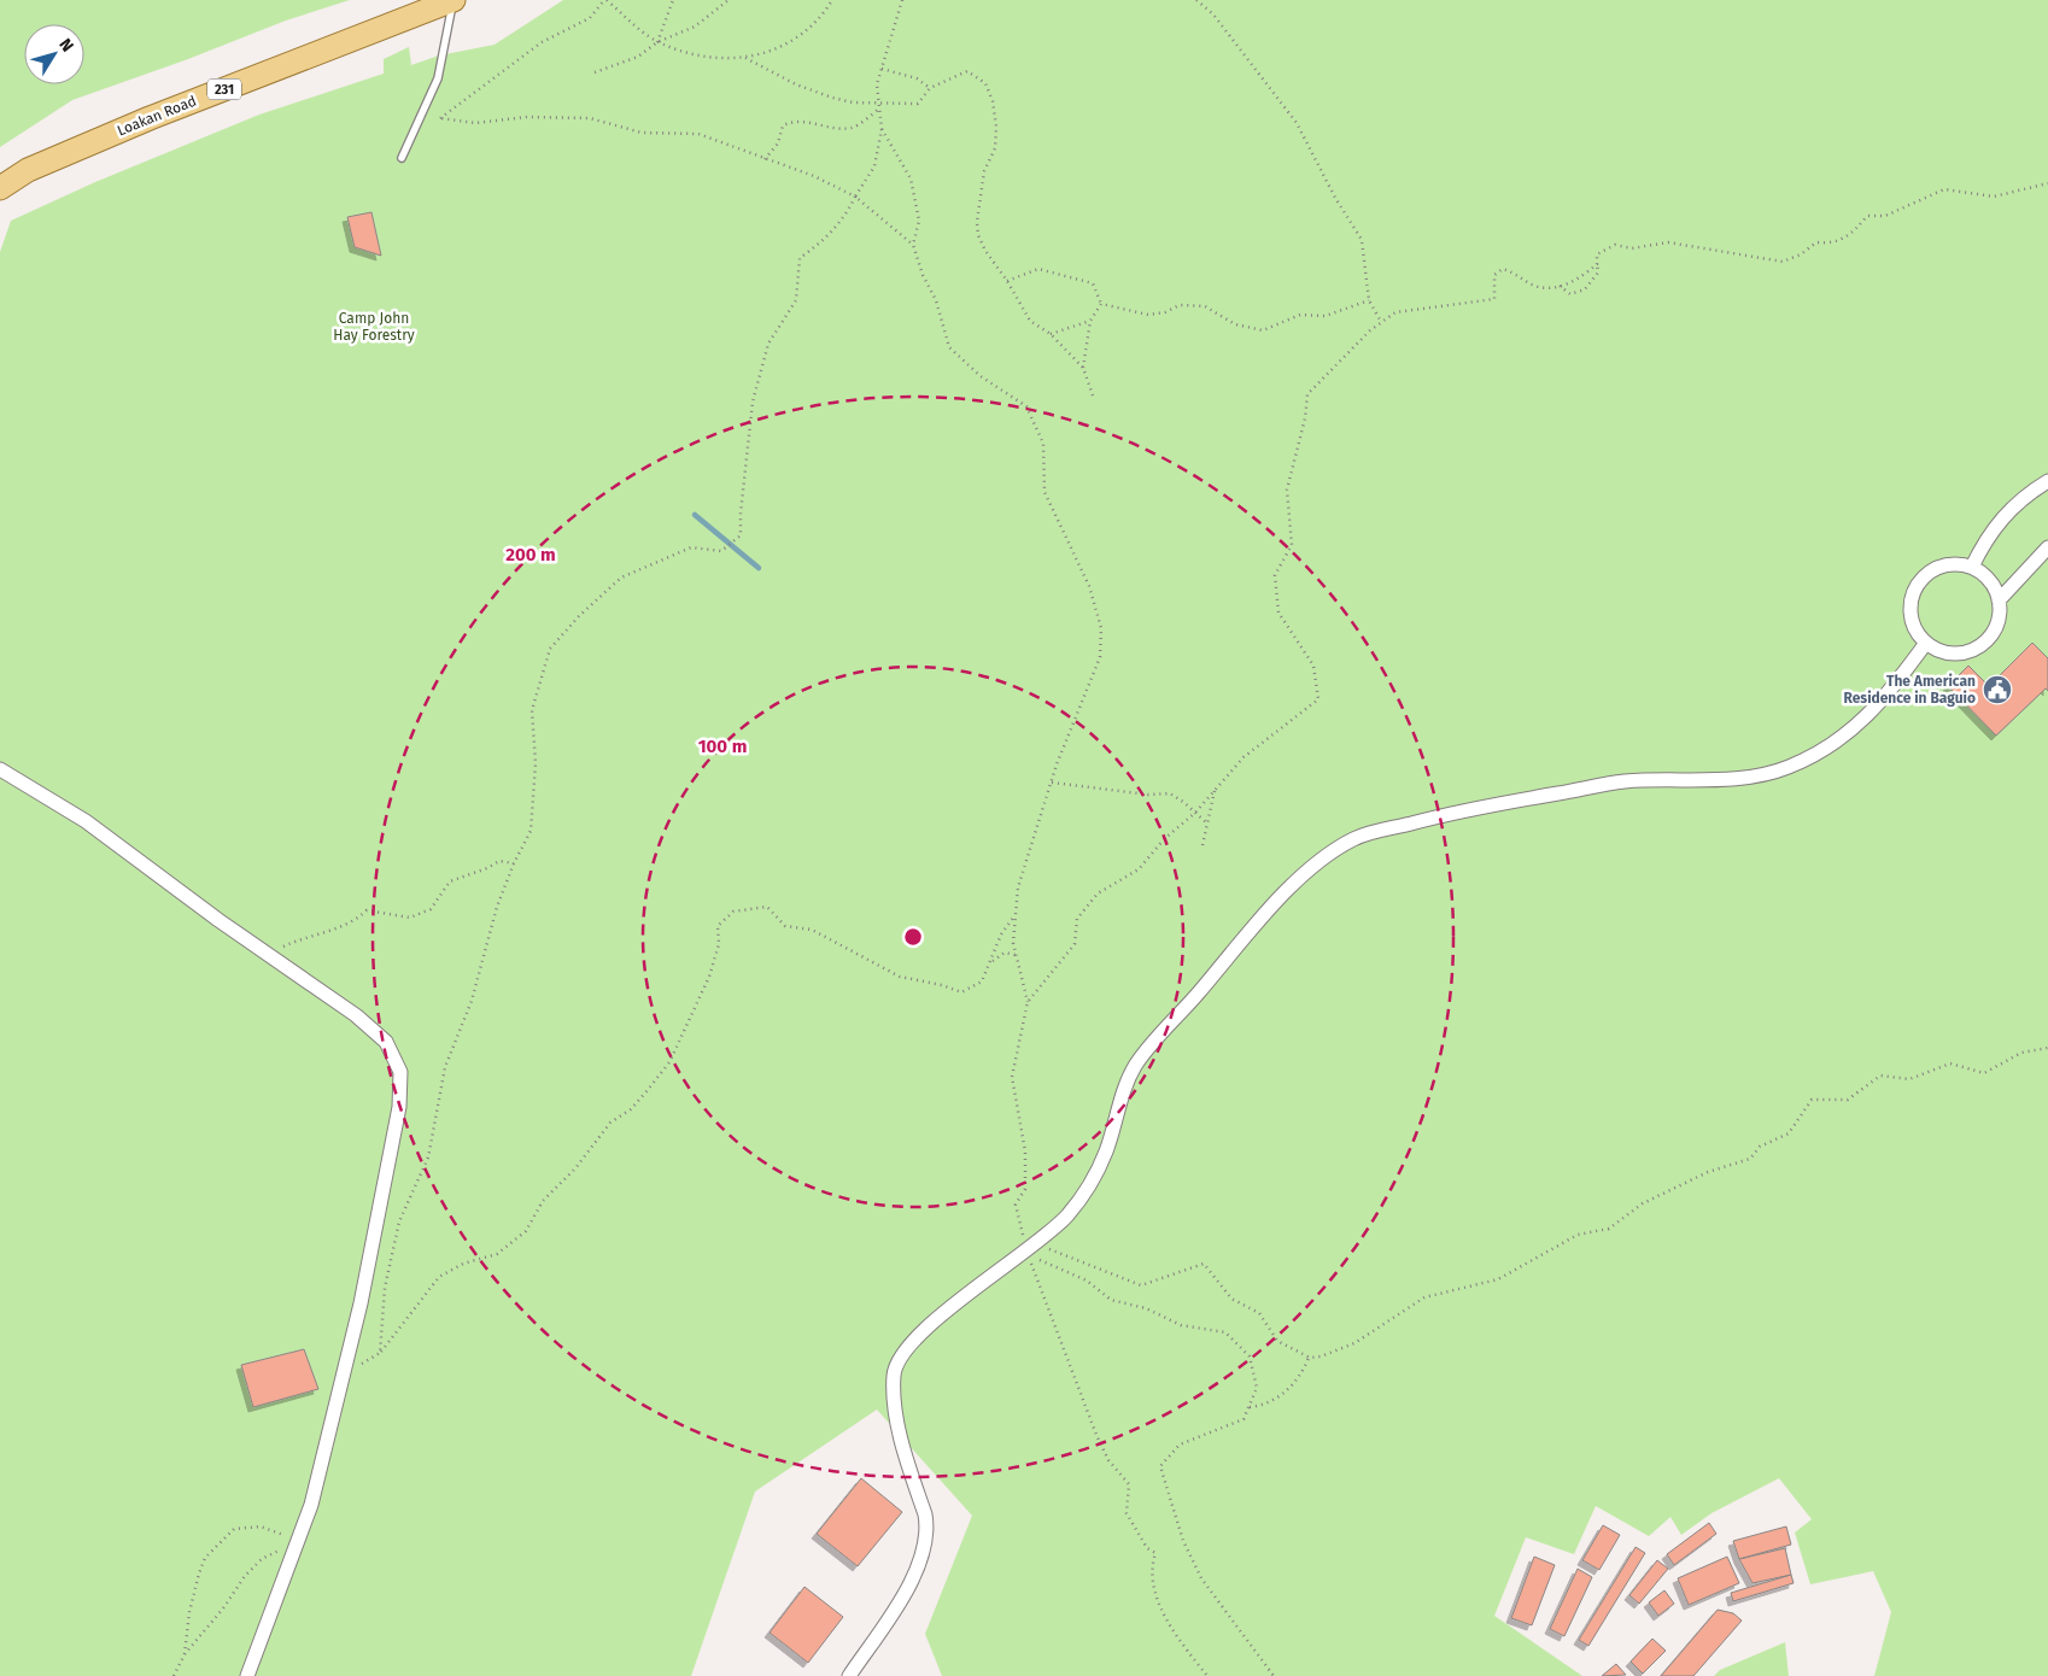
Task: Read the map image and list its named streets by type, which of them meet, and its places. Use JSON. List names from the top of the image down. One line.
{"streets":{"main road":["231","Loakan Road"]},"parks":["Camp John Hay Forestry"],"places":{"public building":["The American Residence in Baguio"]},"north":"top right","rings":["200 m","100 m"]}
